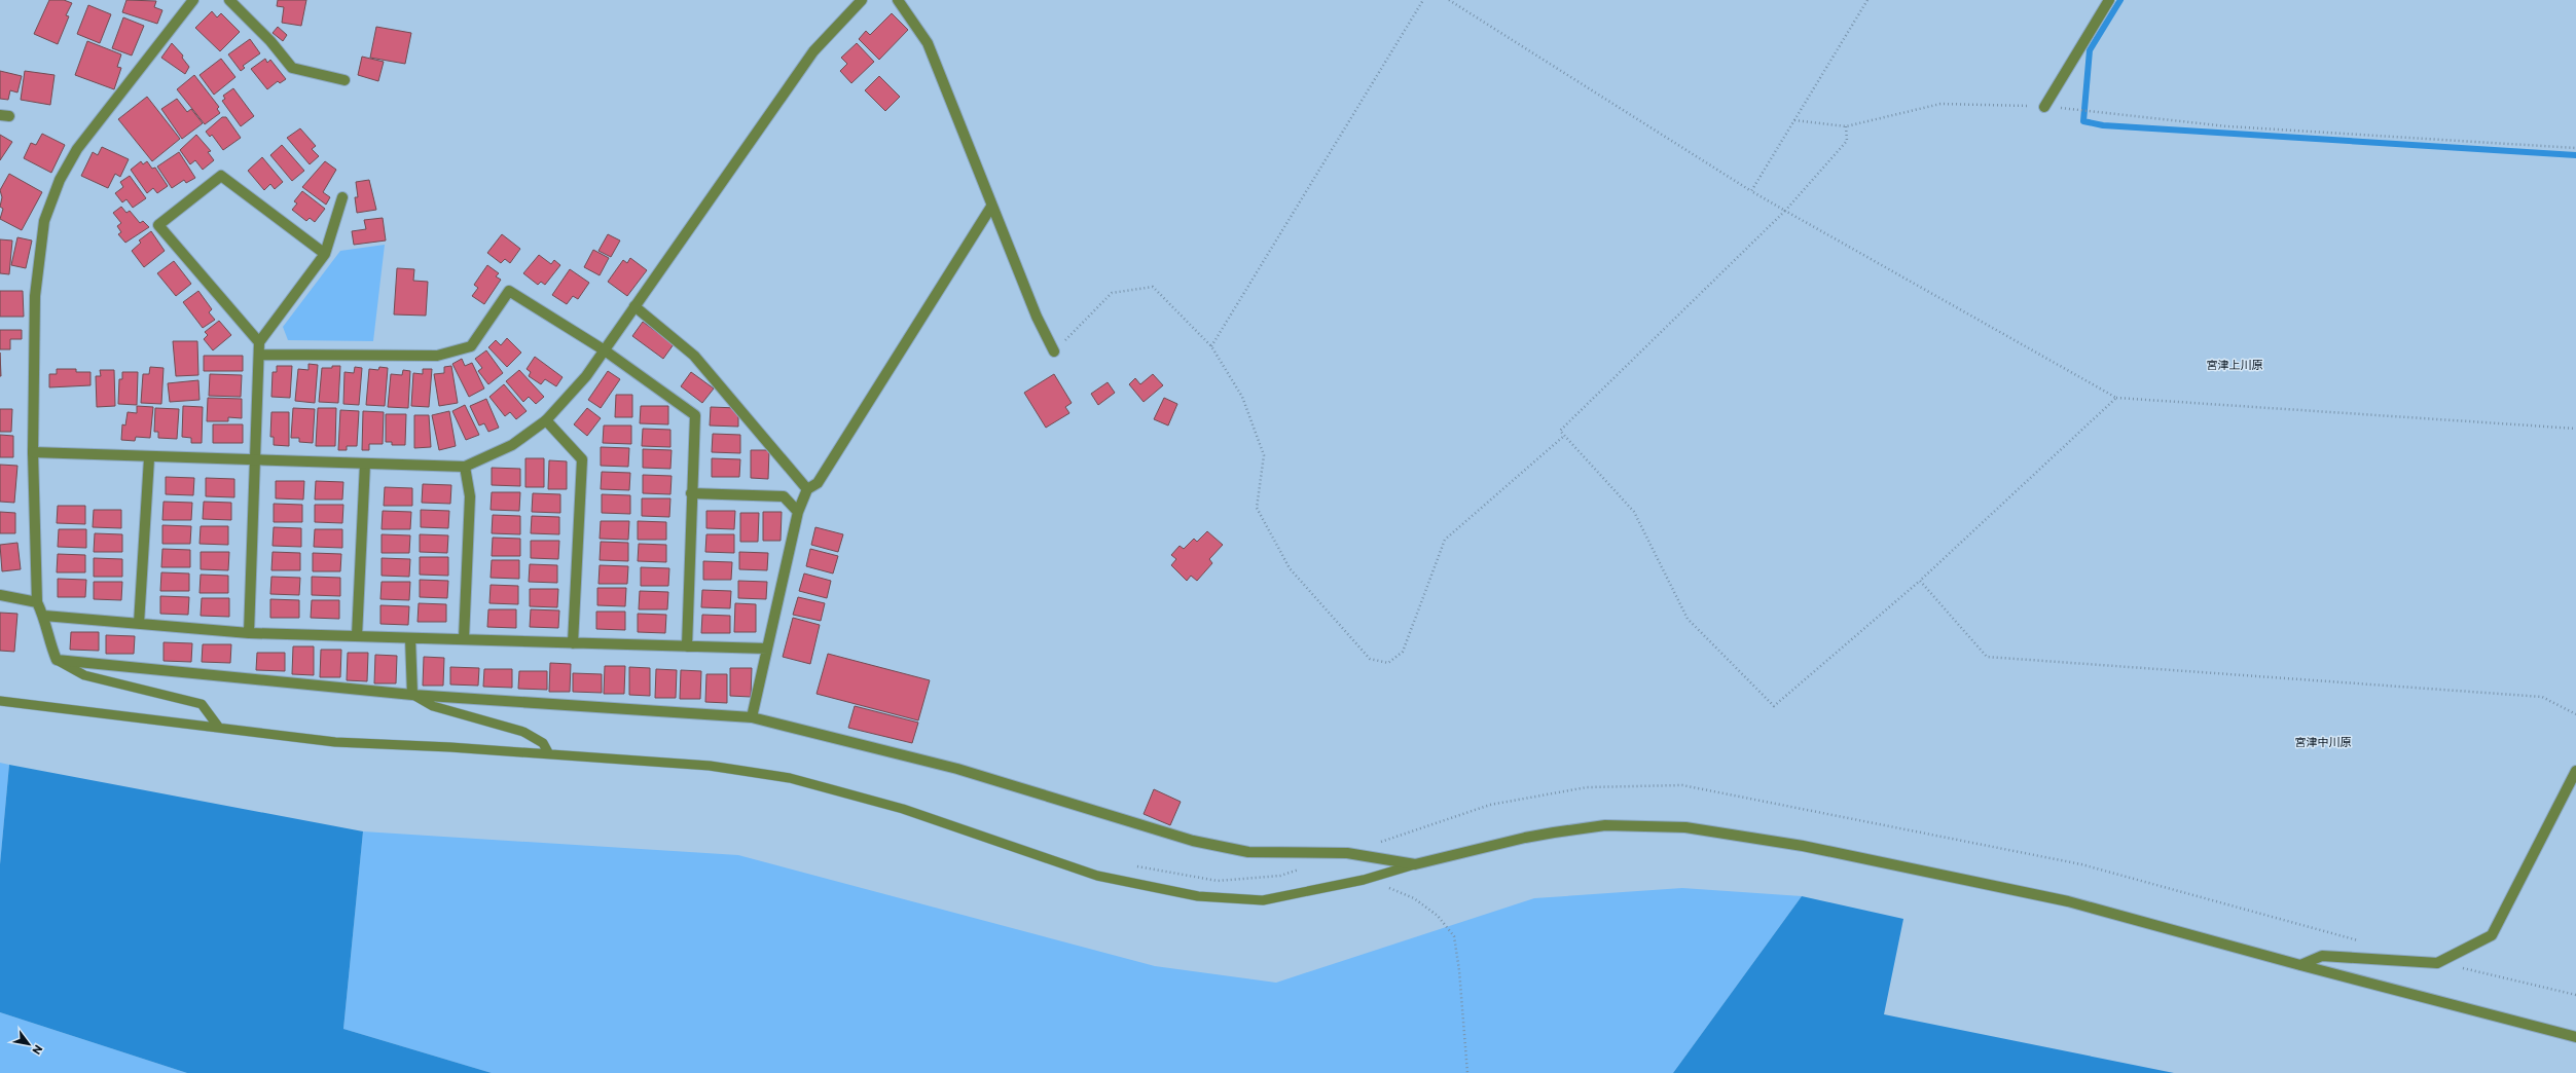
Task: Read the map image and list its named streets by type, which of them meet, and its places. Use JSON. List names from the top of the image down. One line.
{"districts":["宮津上川原","宮津中川原"],"north":"bottom right"}
